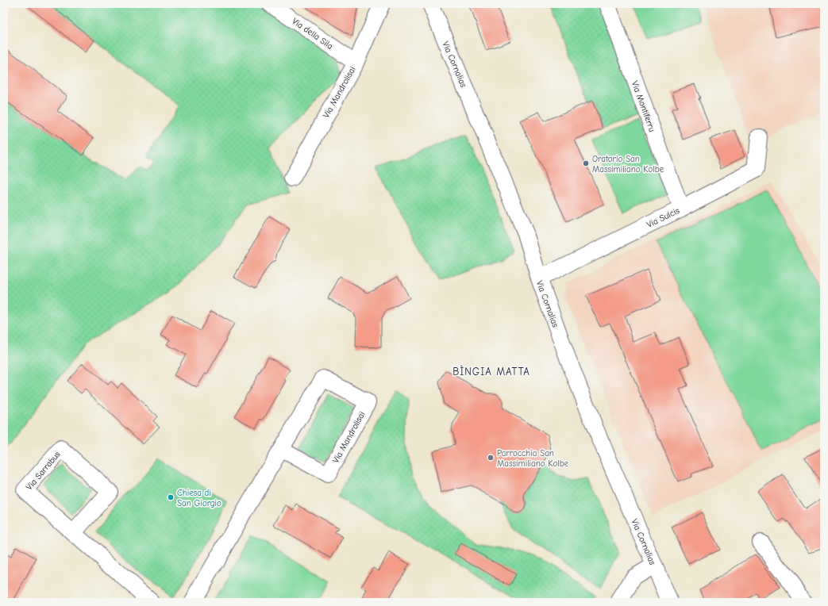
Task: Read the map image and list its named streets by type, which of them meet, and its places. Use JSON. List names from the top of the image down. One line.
{"streets":{"street":["Via della Sila","Via Cornalias","Via Mandrolisai","Via Montiferru","Via Sulcis","Via Sarrabus"]},"crossings":[["Via della Sila","Via Mandrolisai"],["Via Cornalias","Via Sulcis"],["Via Montiferru","Via Sulcis"]],"districts":["BÌNGIA MATTA"],"places":["Oratorio San Massimiliano Kolbe","Parrocchia San Massimiliano Kolbe","Chiesa di San Giorgio"]}
